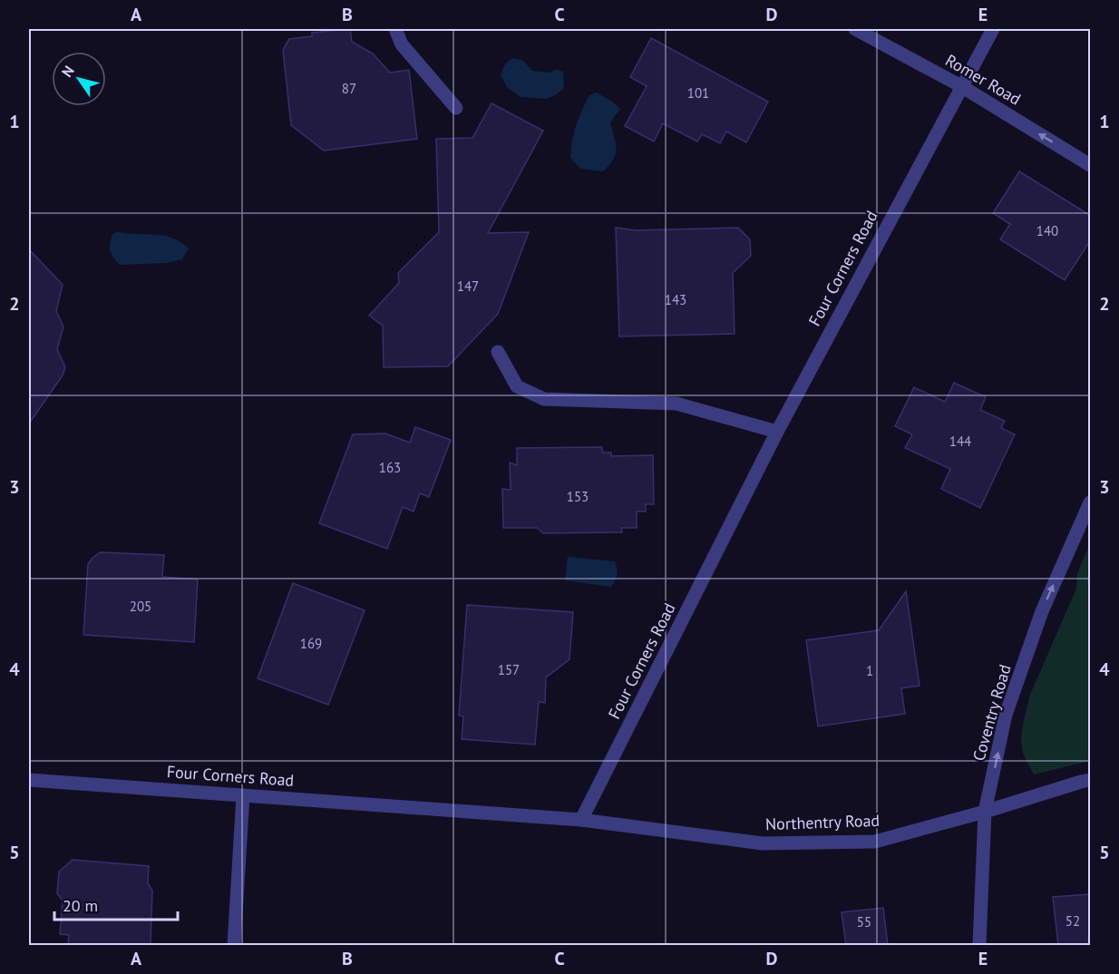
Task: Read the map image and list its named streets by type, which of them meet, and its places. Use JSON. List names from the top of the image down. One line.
{"streets":{"street":["Romer Road","Four Corners Road","Coventry Road","Northentry Road"]},"crossings":[["Romer Road","Four Corners Road"],["Four Corners Road","Northentry Road"],["Coventry Road","Northentry Road"]],"one_way":["Romer Road","Coventry Road"],"house_numbers":["87","101","140","147","143","144","163","153","205","169","157","1","52","55"],"scale_bar":"20 m","north":"top left","grid":{"columns":["A","B","C","D","E"],"rows":["1","2","3","4","5"]}}
